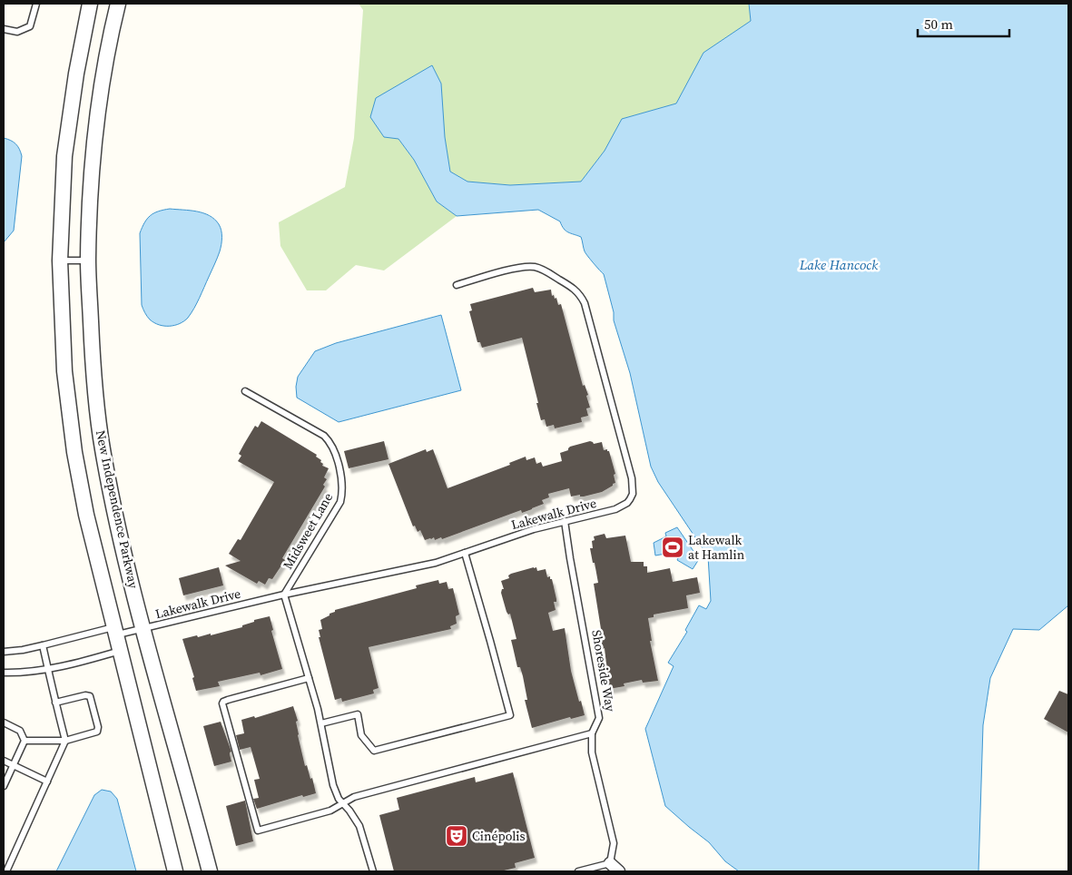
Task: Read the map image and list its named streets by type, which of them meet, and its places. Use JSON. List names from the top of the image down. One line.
{"streets":{"street":["New Independence Parkway"],"lane":["Lakewalk Drive","Midsweet Lane","Shoreside Way"]},"crossings":[["New Independence Parkway","Lakewalk Drive"],["Lakewalk Drive","Midsweet Lane"],["Lakewalk Drive","Shoreside Way"]],"water":["Lake Hancock"],"places":{"sports":["Lakewalk at Hamlin"],"theatre":["Cinépolis"]},"scale_bar":"50 m"}
